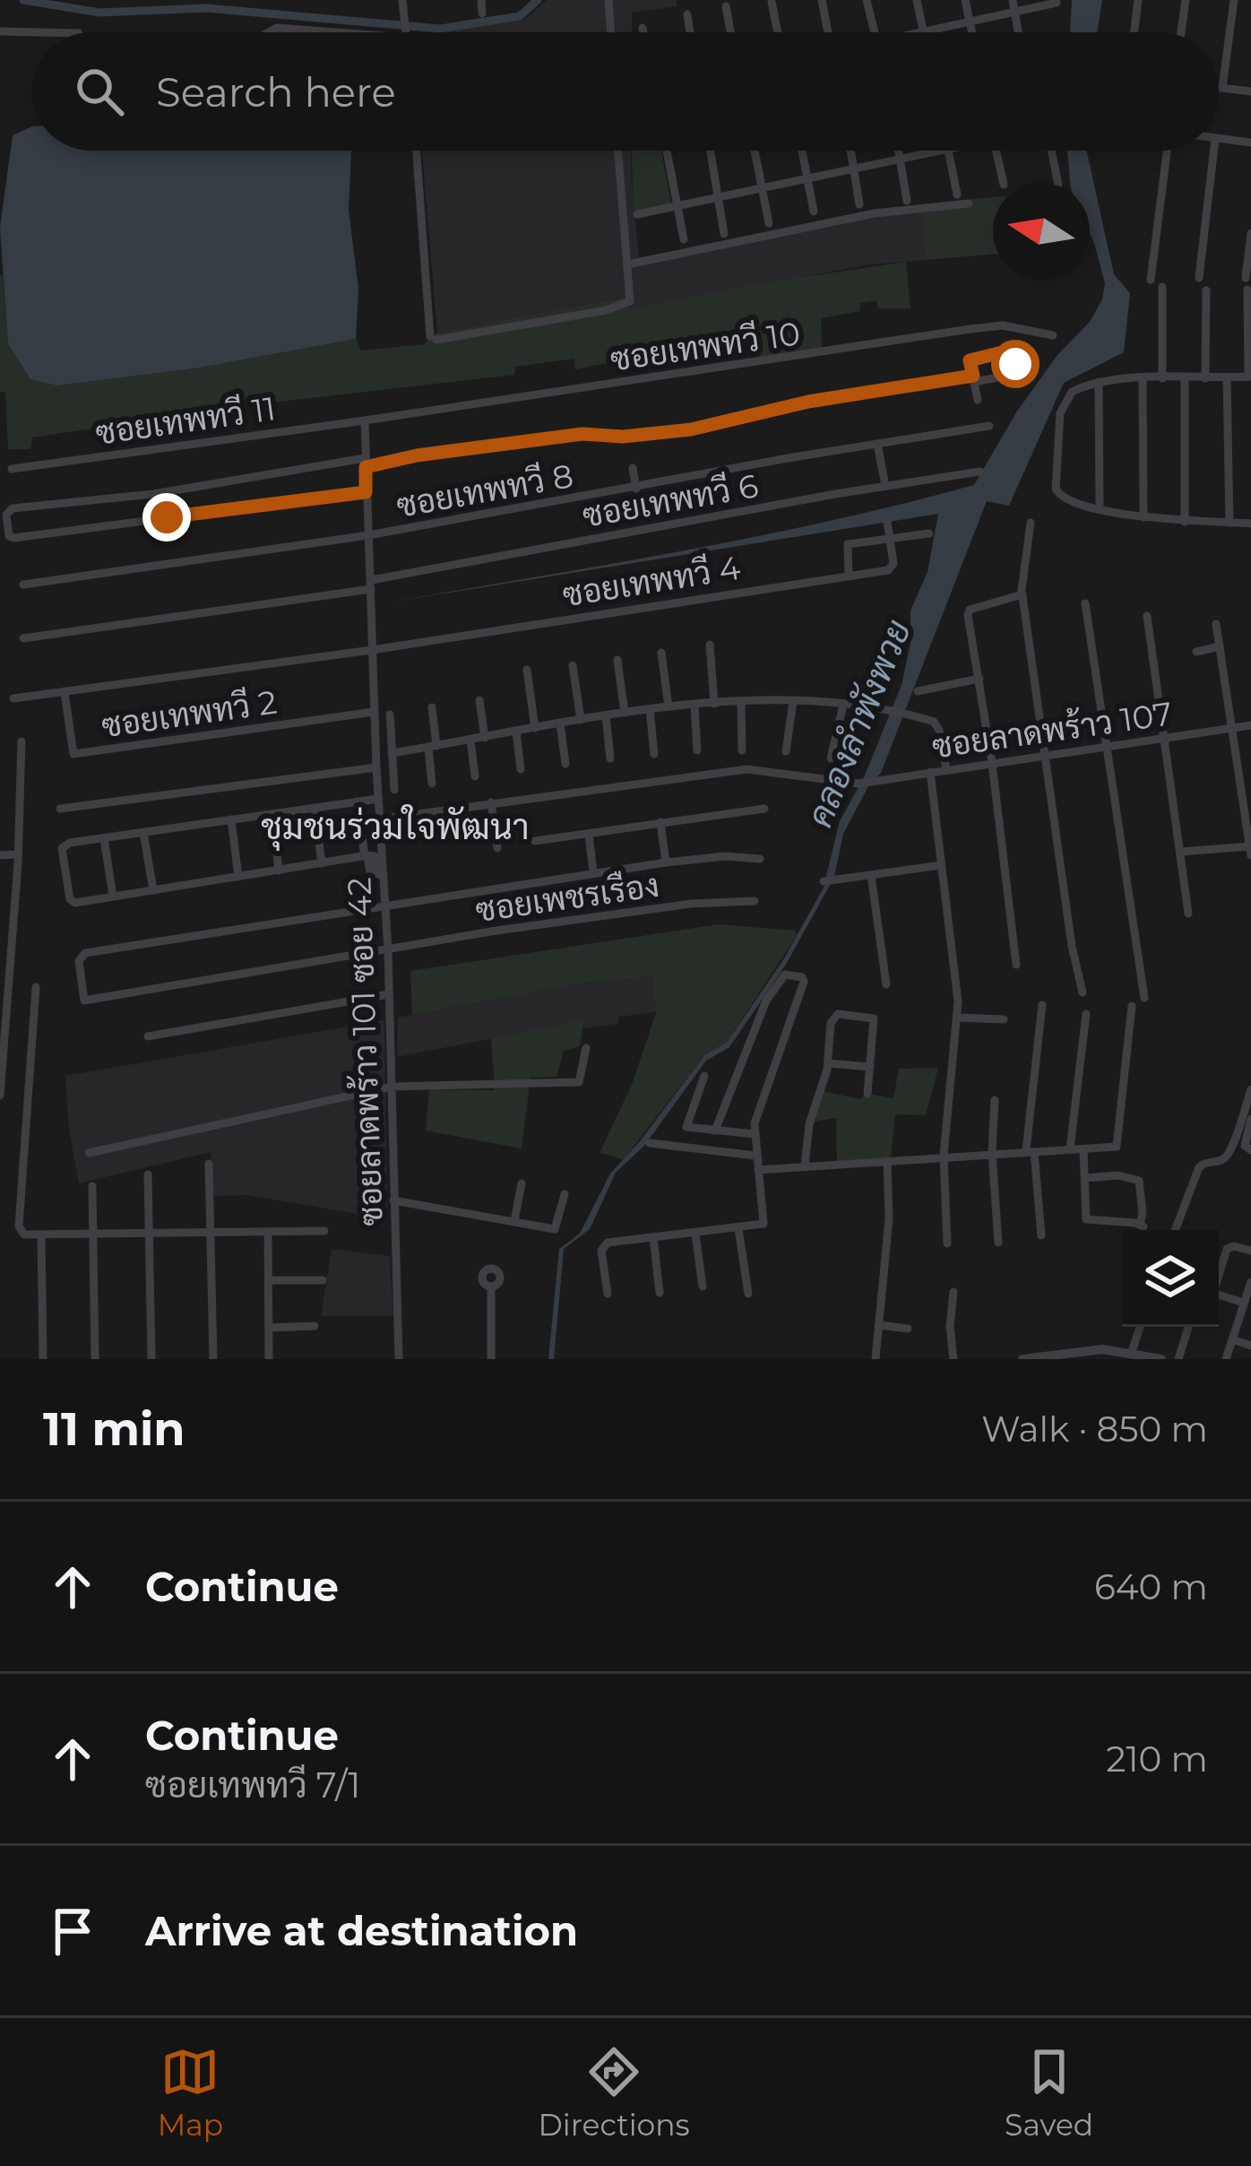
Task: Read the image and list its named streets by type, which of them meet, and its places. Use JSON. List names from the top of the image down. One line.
{"streets":{"street":["ซอยเทพทวี 10","ซอยเทพทวี 11","ซอยเทพทวี 8","ซอยเทพทวี 6","ซอยเทพทวี 4","ซอยเทพทวี 2","ซอยลาดพร้าว 107","ซอยเพชรเรือง","ซอยลาดพร้าว 101 ซอย 42"]},"crossings":[["ซอยเทพทวี 10","ซอยเทพทวี 11"],["ซอยเทพทวี 10","ซอยลาดพร้าว 101 ซอย 42"],["ซอยเทพทวี 11","ซอยลาดพร้าว 101 ซอย 42"],["ซอยเทพทวี 8","ซอยลาดพร้าว 101 ซอย 42"],["ซอยเทพทวี 6","ซอยลาดพร้าว 101 ซอย 42"],["ซอยเทพทวี 4","ซอยเทพทวี 2"],["ซอยเทพทวี 4","ซอยลาดพร้าว 101 ซอย 42"],["ซอยเทพทวี 2","ซอยลาดพร้าว 101 ซอย 42"],["ซอยเพชรเรือง","ซอยลาดพร้าว 101 ซอย 42"]],"districts":["ชุมชนร่วมใจพัฒนา"],"water":["คลองลำพังพวย"],"north":"left","page":{"search":"Search here","heading":["11 min","Walk · 850 m"],"list":[["Continue","640 m"],["Continue","ซอยเทพทวี 7/1","210 m"],"Arrive at destination"],"nav":["Map","Directions","Saved"]}}
